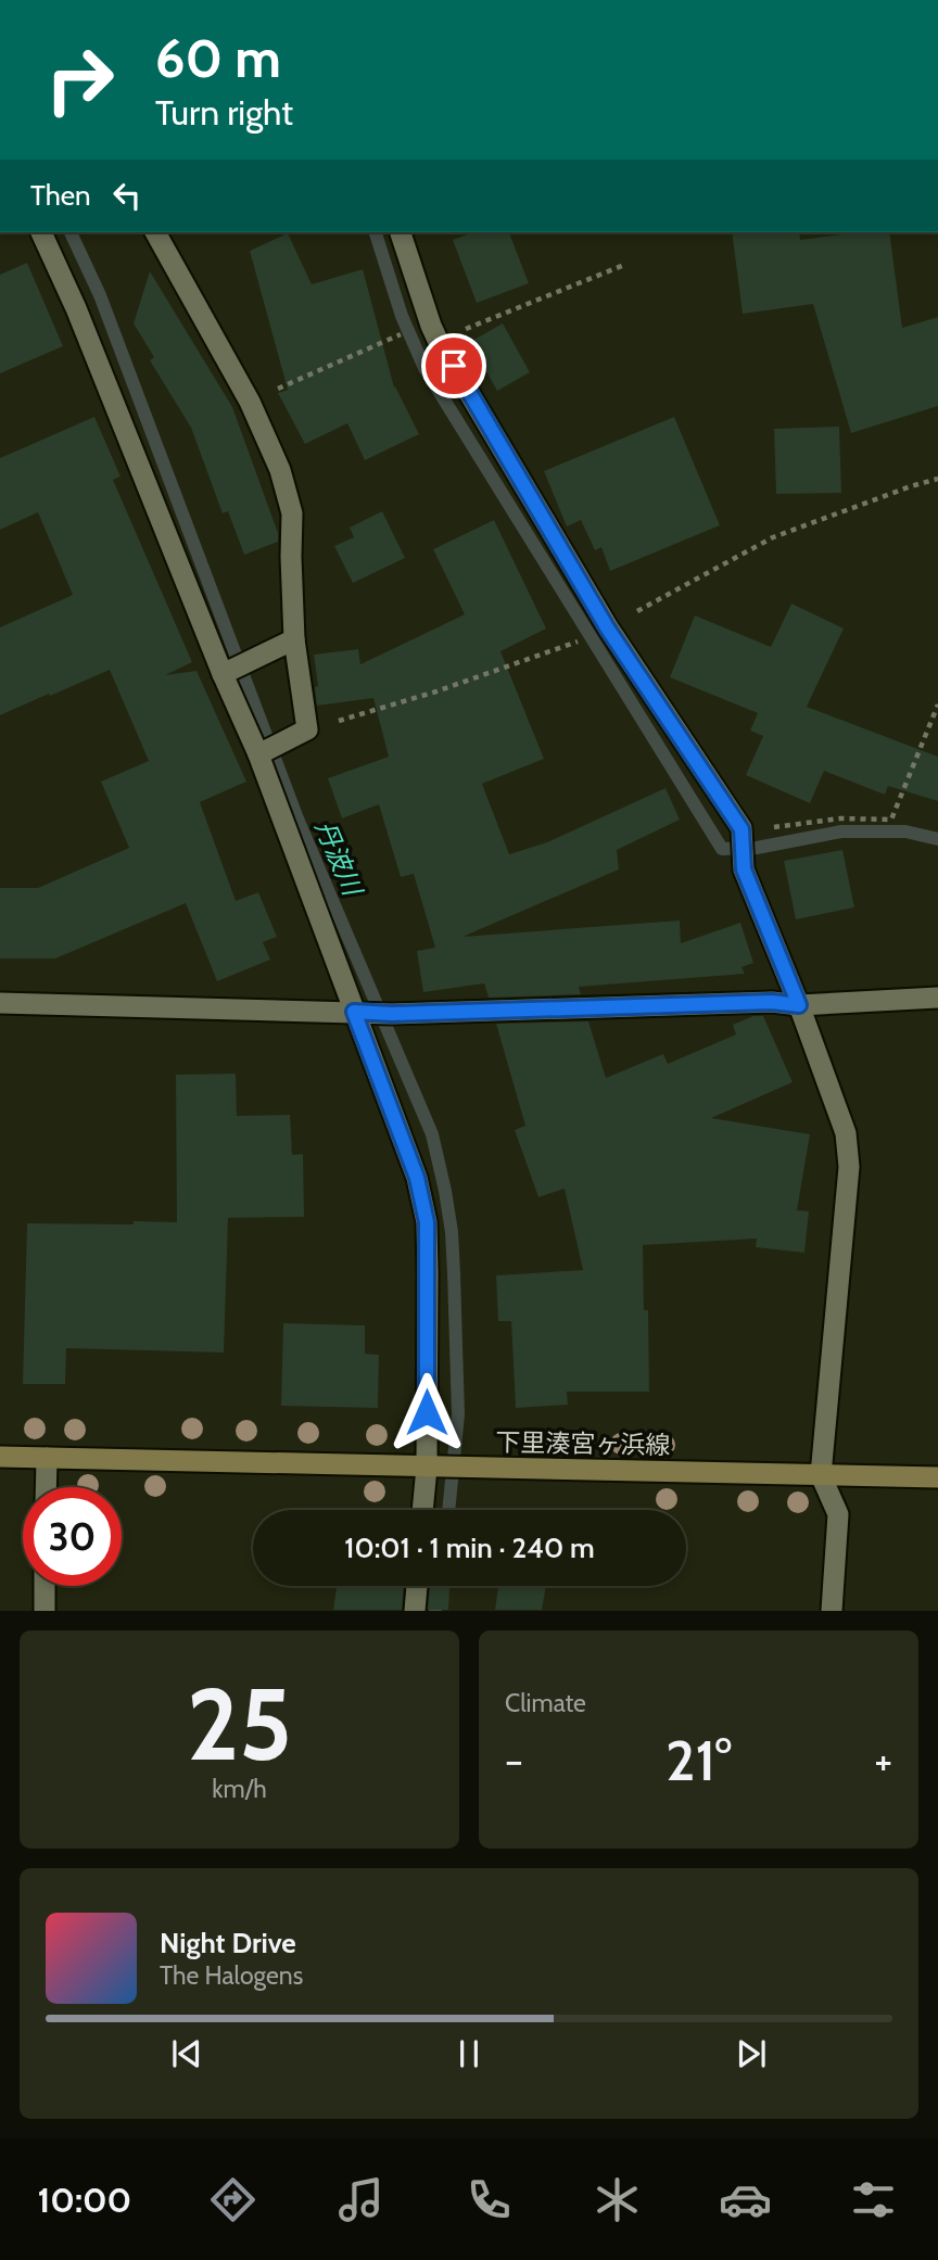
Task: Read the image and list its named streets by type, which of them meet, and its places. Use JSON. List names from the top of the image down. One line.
{"streets":{"main road":["下里湊宮ヶ浜線"]},"water":["丹波川"],"page":{"turn":["60 m","Turn right"],"then":"Then","limit":"30","trip":"10:01 · 1 min · 240 m","tile":[["25","km/h"],"Climate"],"heat":["−","21°","+"],"song":["Night Drive","The Halogens"],"tabs":"10:00"}}
